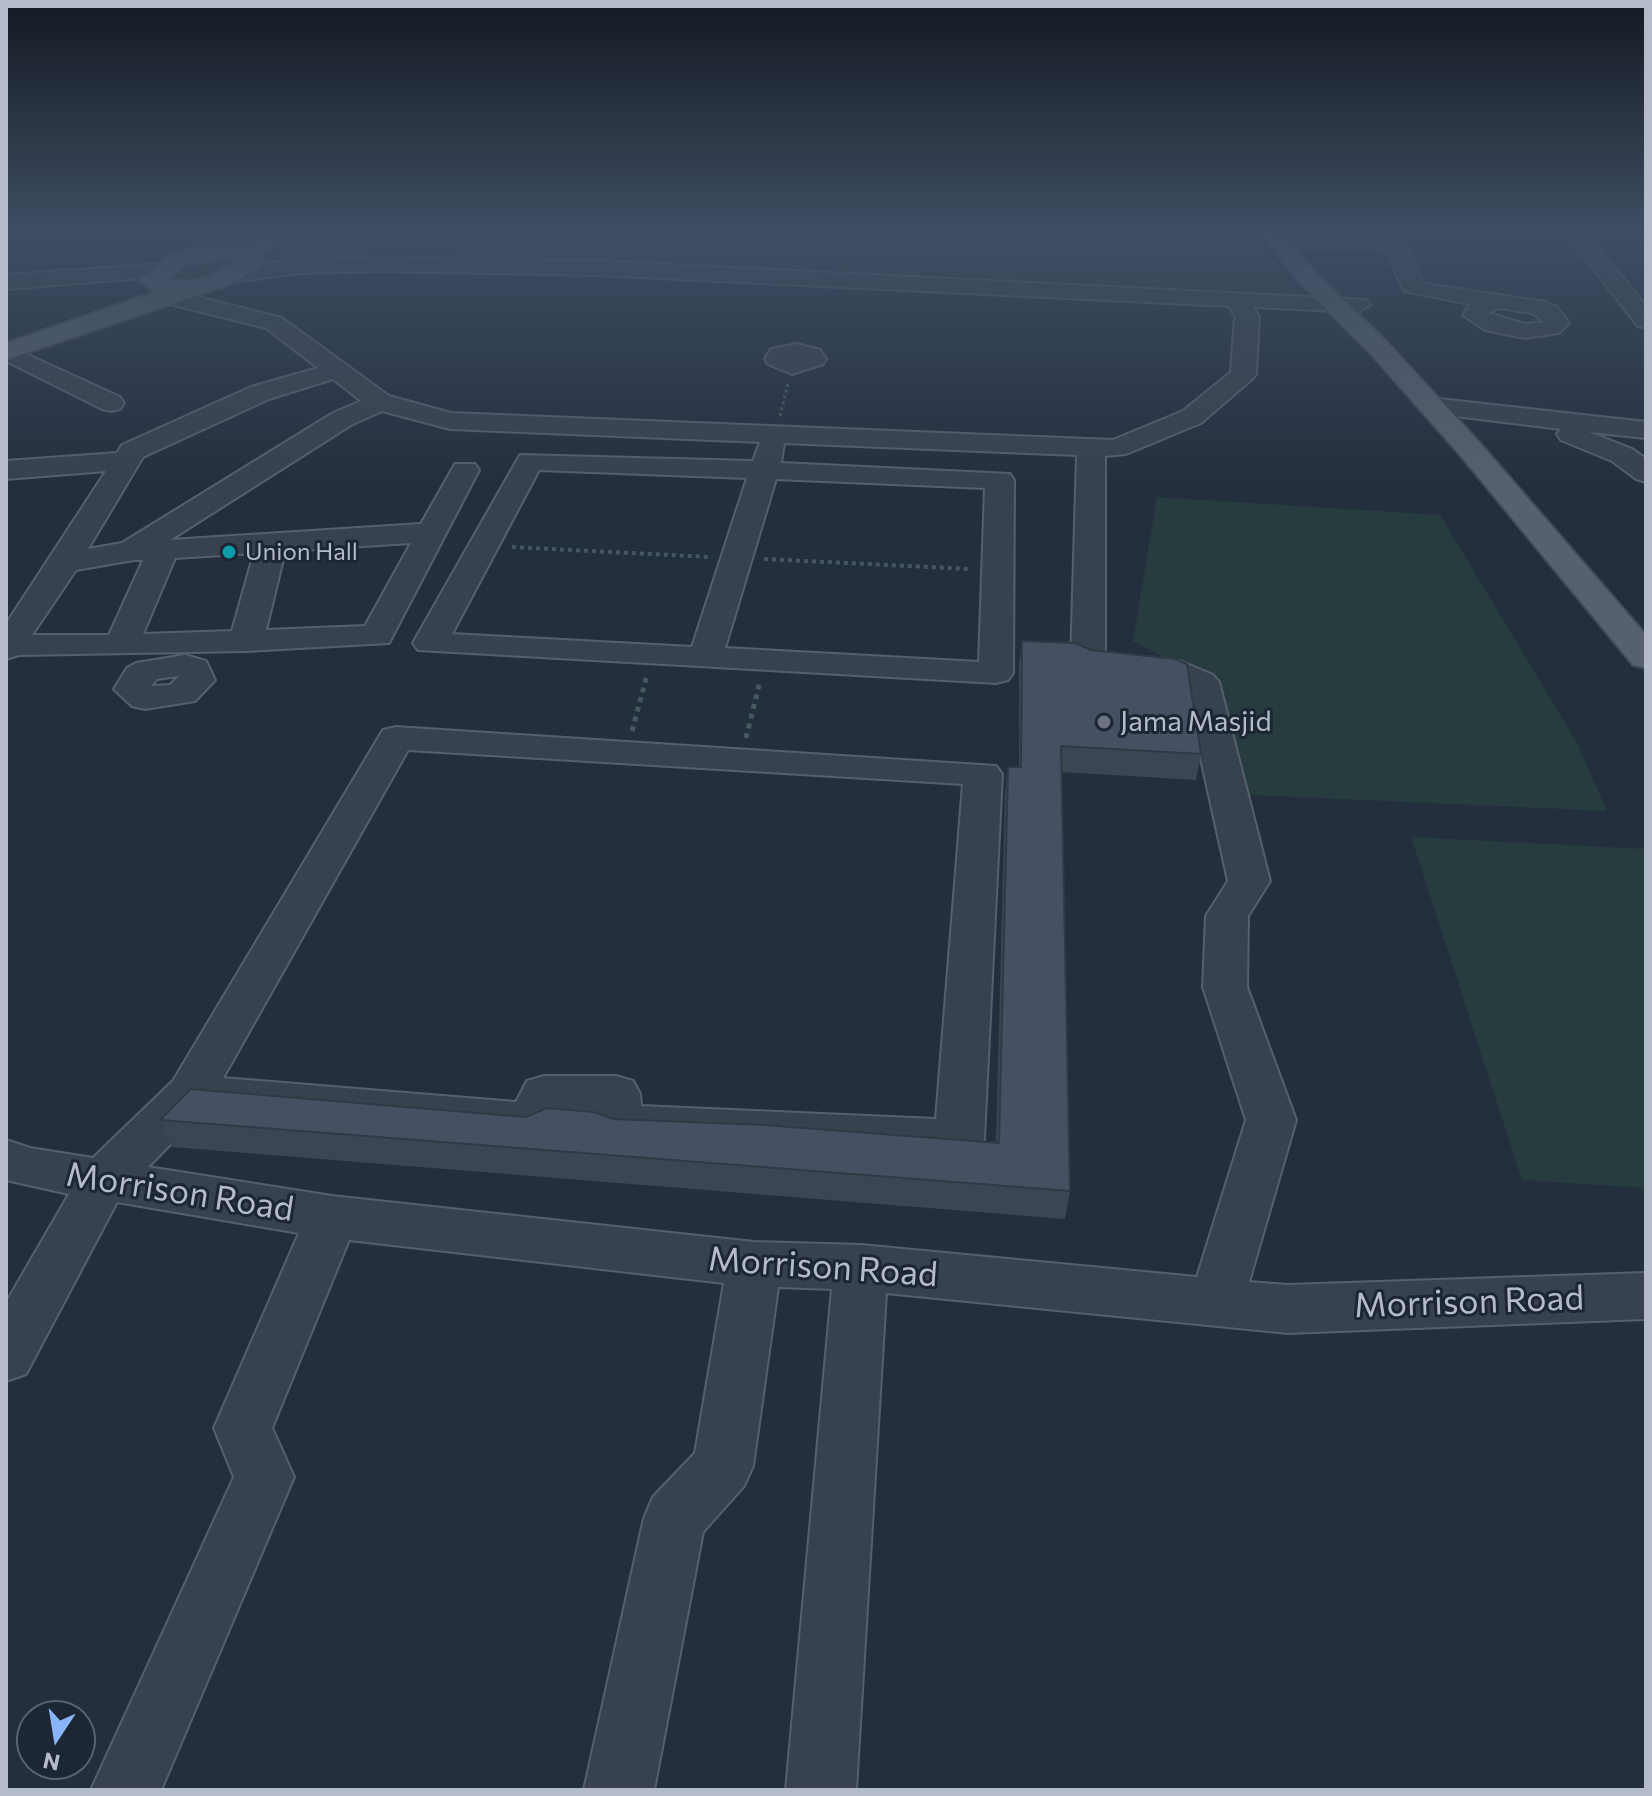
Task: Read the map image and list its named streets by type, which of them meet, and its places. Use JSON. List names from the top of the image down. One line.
{"streets":{"street":["Morrison Road"]},"places":["Union Hall","Jama Masjid"],"north":"bottom"}
